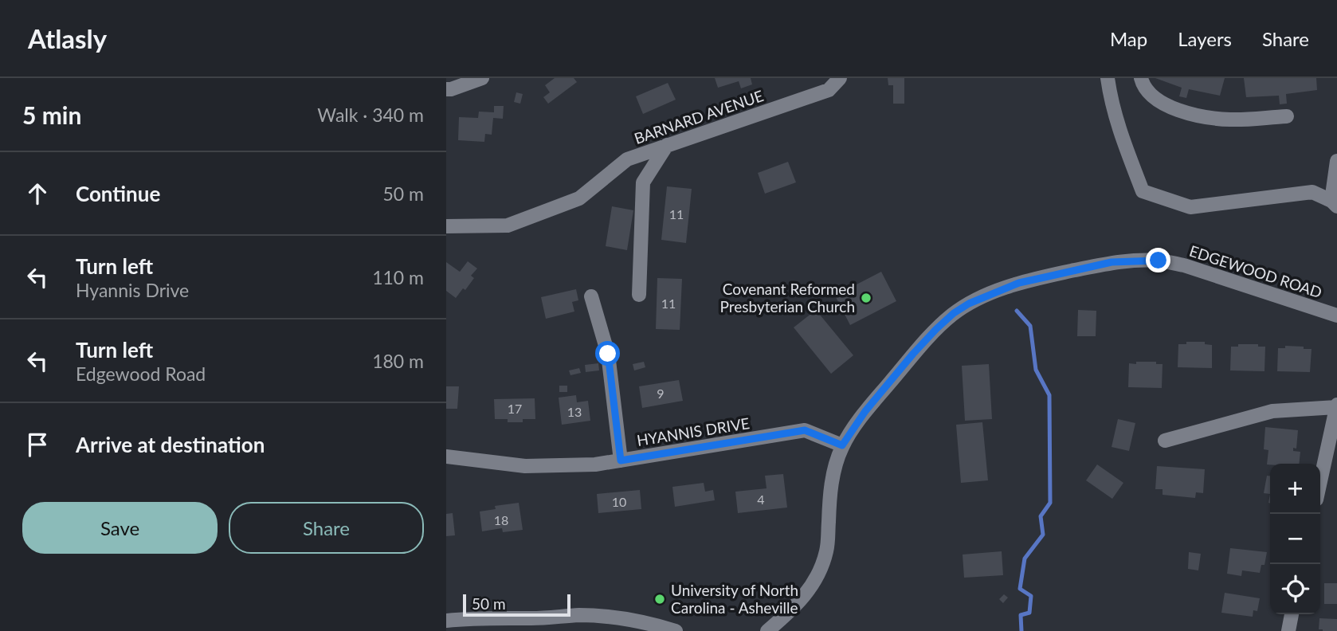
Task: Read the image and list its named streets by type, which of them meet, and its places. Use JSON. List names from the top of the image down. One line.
{"streets":{"street":["BARNARD AVENUE","EDGEWOOD ROAD","HYANNIS DRIVE"]},"crossings":[["EDGEWOOD ROAD","HYANNIS DRIVE"]],"places":["Covenant Reformed Presbyterian Church","University of North Carolina - Asheville"],"house_numbers":["11","11","9","17","13","4","10","18"],"scale_bar":"50 m","page":{"header":"Atlasly","nav":["Map","Layers","Share"],"heading":["5 min","Walk · 340 m"],"list":[["Continue","50 m"],["Turn left","Hyannis Drive","110 m"],["Turn left","Edgewood Road","180 m"],"Arrive at destination"],"map_buttons":["+","−"],"buttons":["Save","Share"],"scale":"50 m"}}
